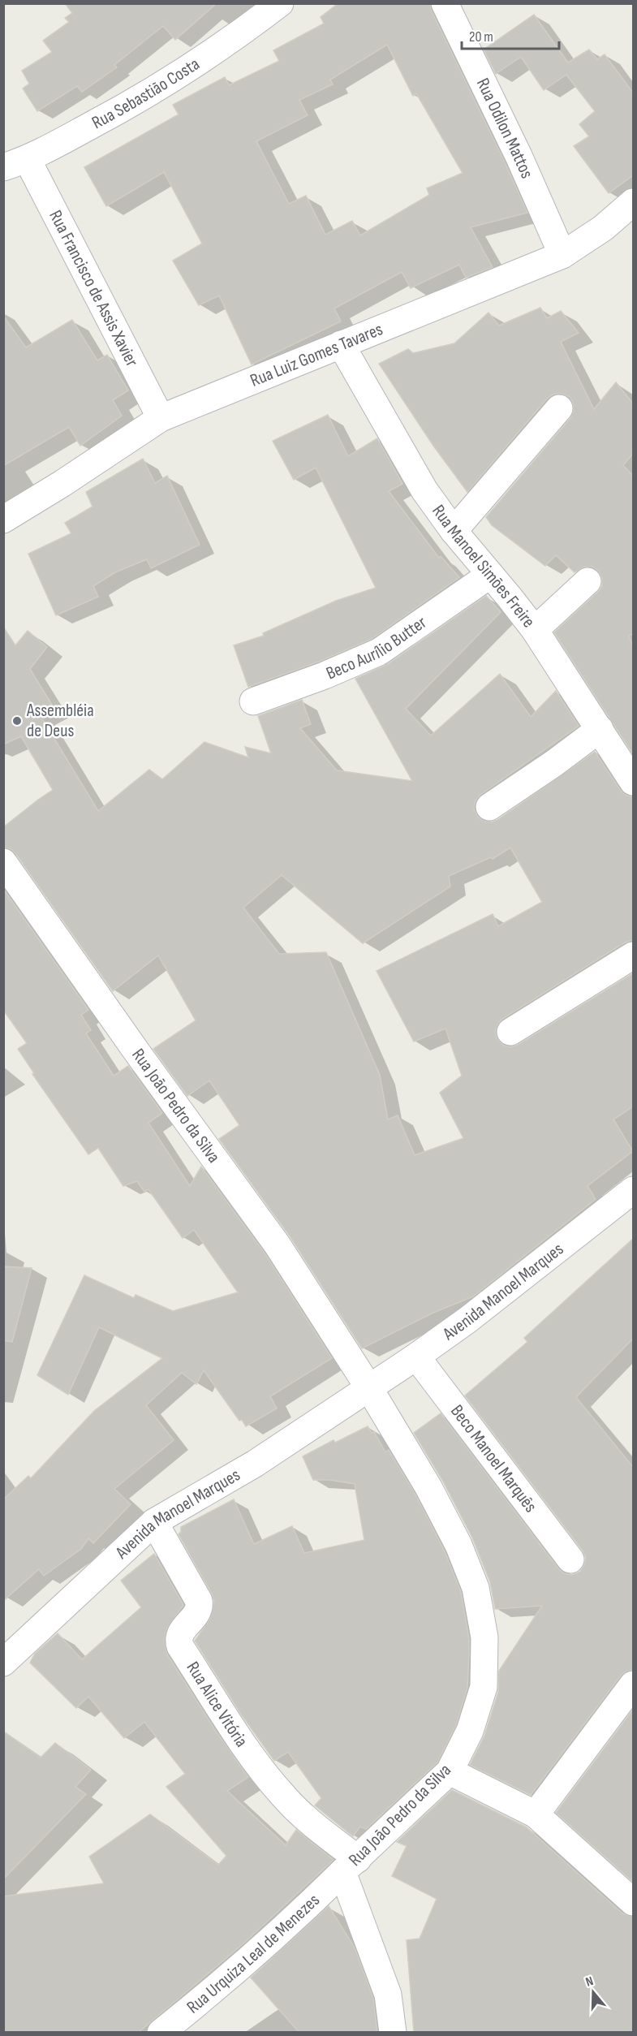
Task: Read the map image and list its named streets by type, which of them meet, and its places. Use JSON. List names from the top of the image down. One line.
{"streets":{"street":["Rua Sebastião Costa","Rua Odilon Mattos","Rua Francisco de Assis Xavier","Rua Luiz Gomes Tavares","Rua Manoel Simões Freire","Beco Aurílio Butter","Rua João Pedro da Silva","Avenida Manoel Marques","Beco Manoel Marquês","Rua Alice Vitória","Rua Urquiza Leal de Menezes"]},"crossings":[["Rua Sebastião Costa","Rua Francisco de Assis Xavier"],["Rua Odilon Mattos","Rua Luiz Gomes Tavares"],["Rua Francisco de Assis Xavier","Rua Luiz Gomes Tavares"],["Rua Luiz Gomes Tavares","Rua Manoel Simões Freire"],["Rua Manoel Simões Freire","Beco Aurílio Butter"],["Rua João Pedro da Silva","Avenida Manoel Marques"],["Rua João Pedro da Silva","Rua Alice Vitória"],["Rua João Pedro da Silva","Rua Urquiza Leal de Menezes"],["Avenida Manoel Marques","Beco Manoel Marquês"],["Avenida Manoel Marques","Rua Alice Vitória"],["Rua Alice Vitória","Rua Urquiza Leal de Menezes"]],"places":["Assembléia de Deus"],"scale_bar":"20 m","north":"top"}
